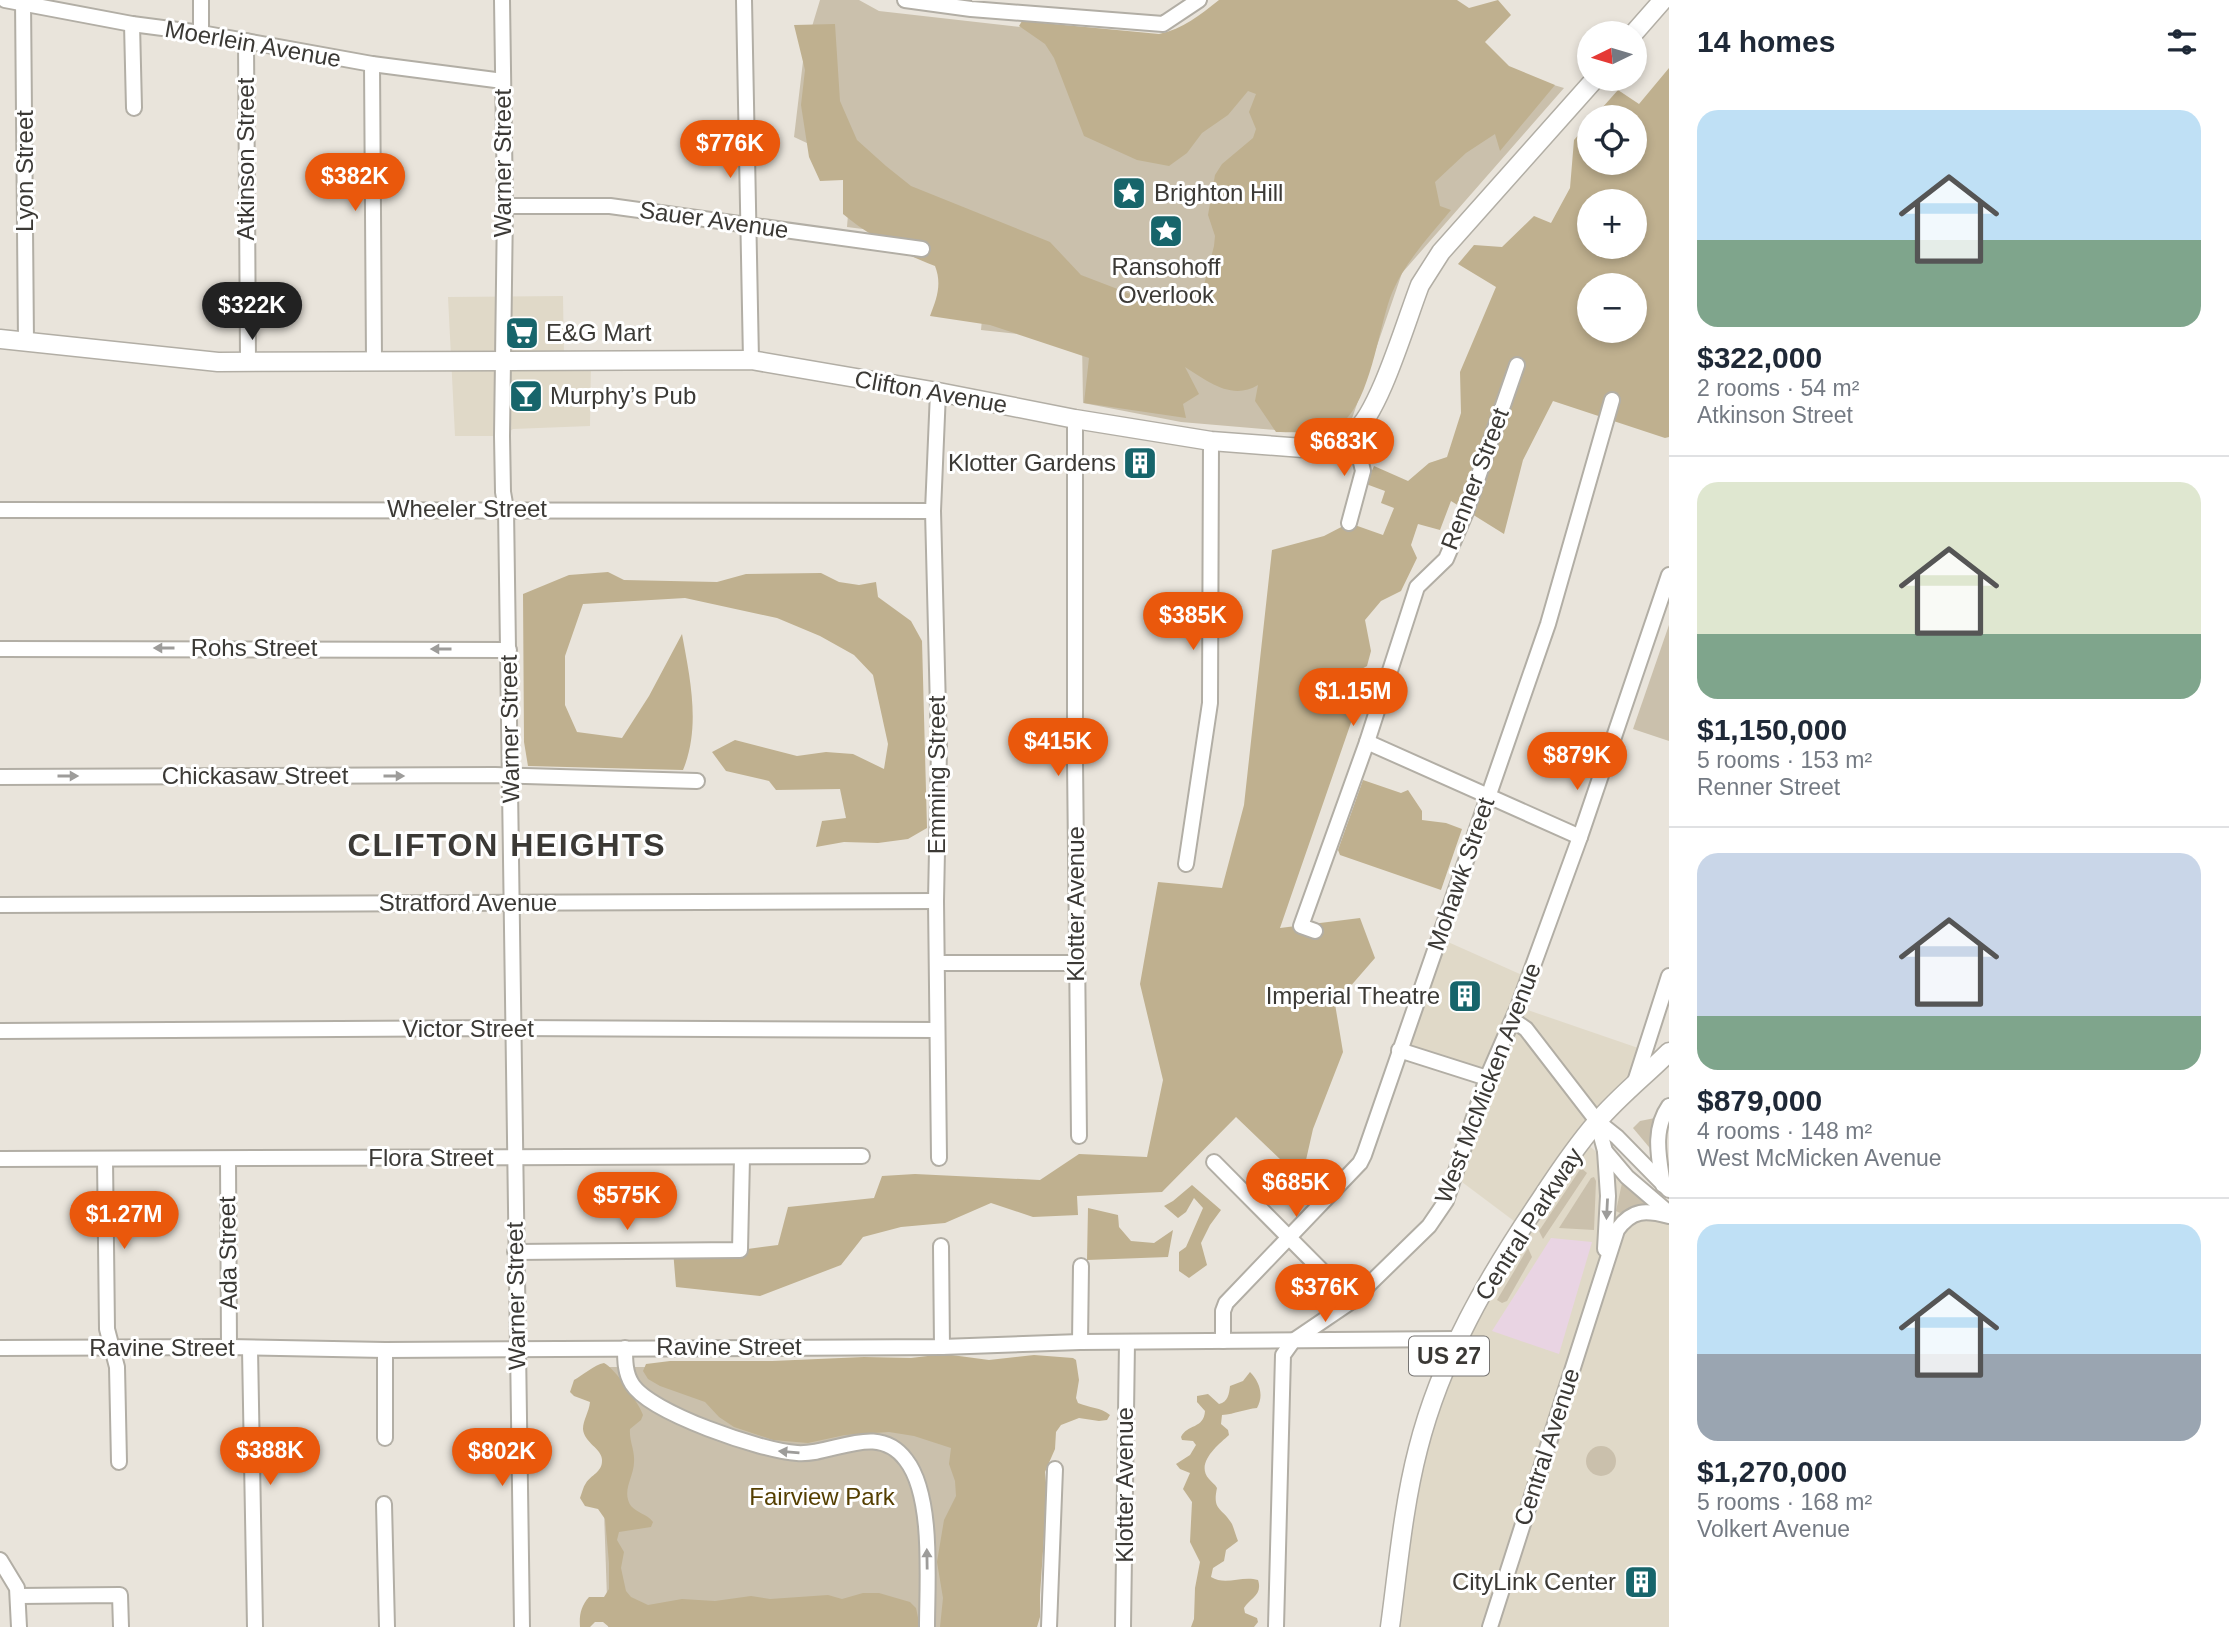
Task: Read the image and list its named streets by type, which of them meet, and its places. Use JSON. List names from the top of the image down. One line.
{"streets":{"main road":["Clifton Avenue","Central Parkway","US 27"],"street":["Moerlein Avenue","Atkinson Street","Warner Street","Lyon Street","Sauer Avenue","Renner Street","Wheeler Street","Rohs Street","Emming Street","Chickasaw Street","Mohawk Street","Stratford Avenue","Klotter Avenue","Victor Street","West McMicken Avenue","Flora Street","Ada Street","Ravine Street","Central Avenue"]},"crossings":[["Moerlein Avenue","Atkinson Street"],["Moerlein Avenue","Warner Street"],["Moerlein Avenue","Lyon Street"],["Atkinson Street","Clifton Avenue"],["Warner Street","Sauer Avenue"],["Warner Street","Clifton Avenue"],["Warner Street","Wheeler Street"],["Warner Street","Rohs Street"],["Warner Street","Chickasaw Street"],["Warner Street","Stratford Avenue"],["Warner Street","Victor Street"],["Warner Street","Flora Street"],["Warner Street","Ravine Street"],["Lyon Street","Clifton Avenue"],["Clifton Avenue","Emming Street"],["Clifton Avenue","Klotter Avenue"],["Wheeler Street","Emming Street"],["Emming Street","Stratford Avenue"],["Emming Street","Victor Street"],["Mohawk Street","Ravine Street"],["Klotter Avenue","Ravine Street"],["West McMicken Avenue","Ravine Street"],["Flora Street","Ada Street"],["Central Parkway","Ravine Street"],["Ada Street","Ravine Street"]],"one_way":["Rohs Street","Chickasaw Street"],"districts":["CLIFTON HEIGHTS"],"parks":["Fairview Park"],"places":{"place":["Brighton Hill","Ransohoff Overlook"],"supermarket":["E&G Mart"],"bar":["Murphy’s Pub"],"building":["Klotter Gardens","Imperial Theatre","CityLink Center"]},"north":"left","page":{"heading":"14 homes","map_buttons":["+","−"],"list":[{"name":"$322,000","note":"2 rooms · 54 m² · Atkinson Street"},{"name":"$1,150,000","note":"5 rooms · 153 m² · Renner Street"},{"name":"$879,000","note":"4 rooms · 148 m² · West McMicken Avenue"},{"name":"$1,270,000","note":"5 rooms · 168 m² · Volkert Avenue"}],"price":["$776K","$382K","$322K","$683K","$385K","$1.15M","$415K","$879K","$685K","$575K","$1.27M","$376K","$388K","$802K"]}}
